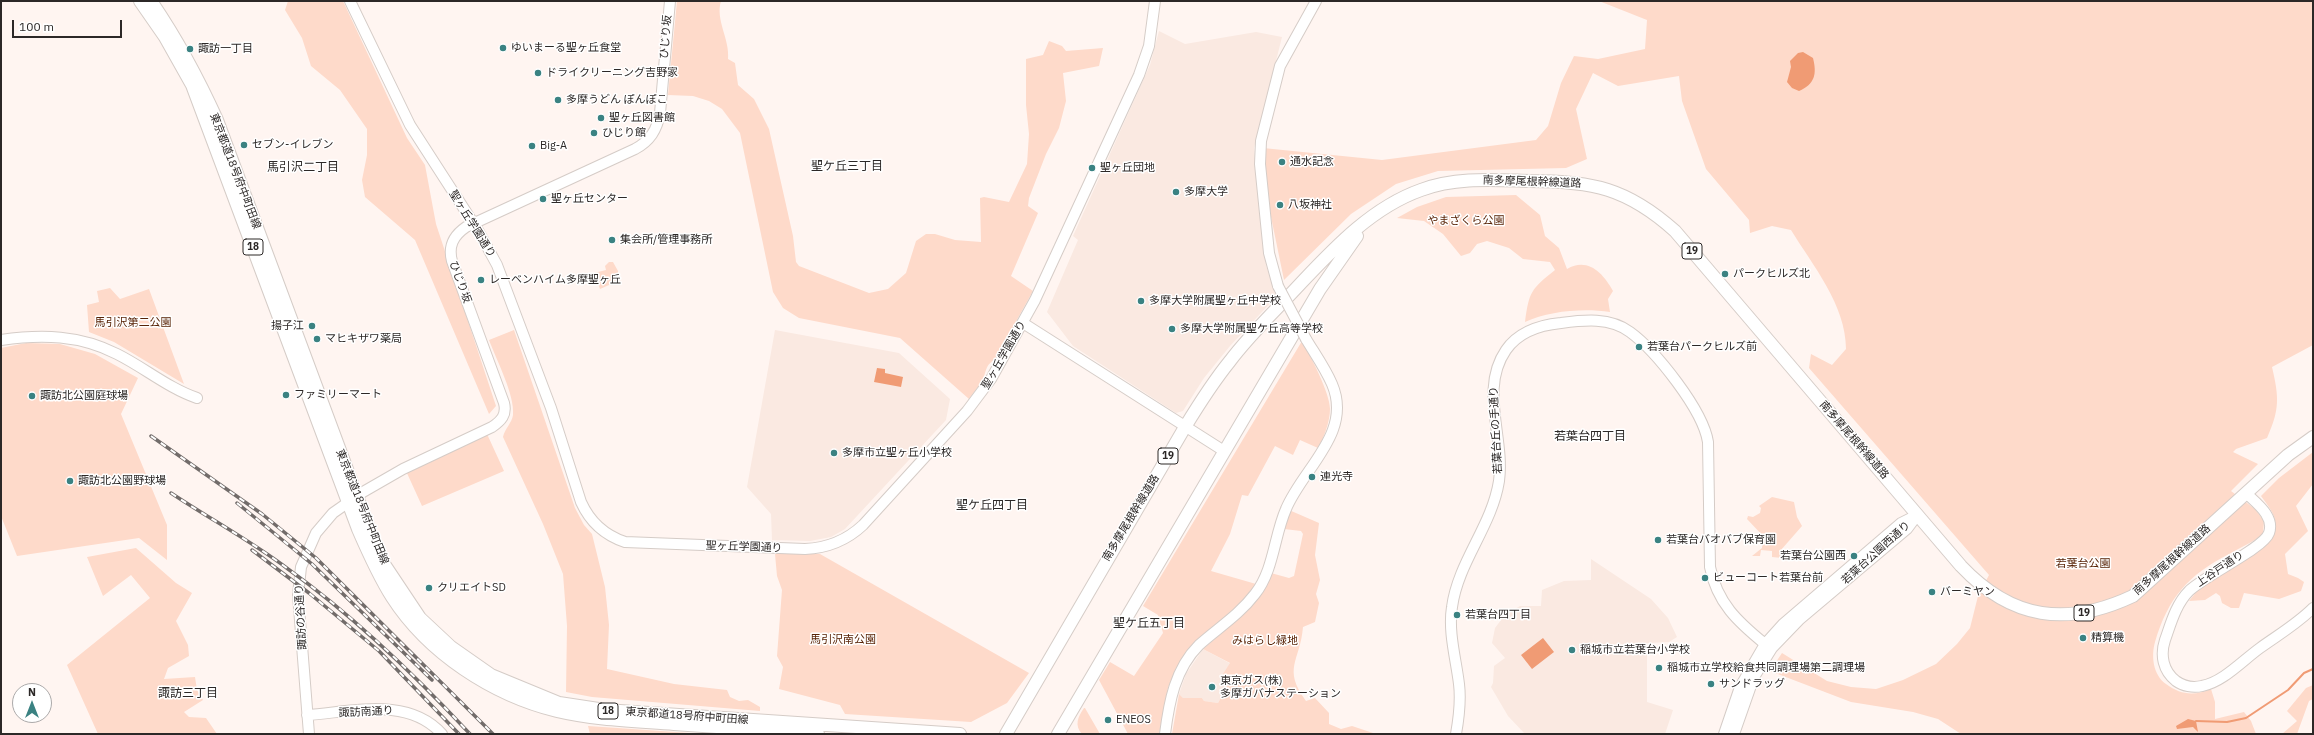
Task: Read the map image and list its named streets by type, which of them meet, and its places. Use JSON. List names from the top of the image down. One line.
{"streets":{"main road":["東京都道18号府中町田線","南多摩尾根幹線道路","18","19"],"street":["ひじり坂","聖ヶ丘学園通り","若葉台丘の手通り","若葉台公園西通り","上谷戸通り","諏訪の谷通り","諏訪南通り"]},"crossings":[["ひじり坂","東京都道18号府中町田線"],["ひじり坂","聖ヶ丘学園通り"],["ひじり坂","諏訪の谷通り"],["東京都道18号府中町田線","諏訪の谷通り"],["南多摩尾根幹線道路","若葉台公園西通り"],["南多摩尾根幹線道路","上谷戸通り"],["若葉台丘の手通り","若葉台公園西通り"],["諏訪の谷通り","諏訪南通り"]],"districts":["聖ケ丘三丁目","馬引沢二丁目","若葉台四丁目","聖ケ丘四丁目","聖ケ丘五丁目","諏訪三丁目"],"parks":["やまざくら公園","馬引沢第二公園","若葉台公園","馬引沢南公園","みはらし緑地"],"places":["ゆいまーる聖ヶ丘食堂","諏訪一丁目","ドライクリーニング吉野家","多摩うどん ぽんぽこ","聖ヶ丘図書館","ひじり館","セブン-イレブン","Big-A","通水記念","聖ヶ丘団地","多摩大学","聖ヶ丘センター","八坂神社","集会所/管理事務所","パークヒルズ北","レーベンハイム多摩聖ヶ丘","多摩大学附属聖ヶ丘中学校","揚子江","多摩大学附属聖ケ丘高等学校","マヒキザワ薬局","若葉台パークヒルズ前","ファミリーマート","諏訪北公園庭球場","多摩市立聖ヶ丘小学校","連光寺","諏訪北公園野球場","若葉台バオバブ保育園","若葉台公園西","ビューコート若葉台前","クリエイトSD","バーミヤン","若葉台四丁目","精算機","稲城市立若葉台小学校","稲城市立学校給食共同調理場第二調理場","サンドラッグ","東京ガス(株) 多摩ガバナステーション","ENEOS"],"scale_bar":"100 m","north":"top"}
